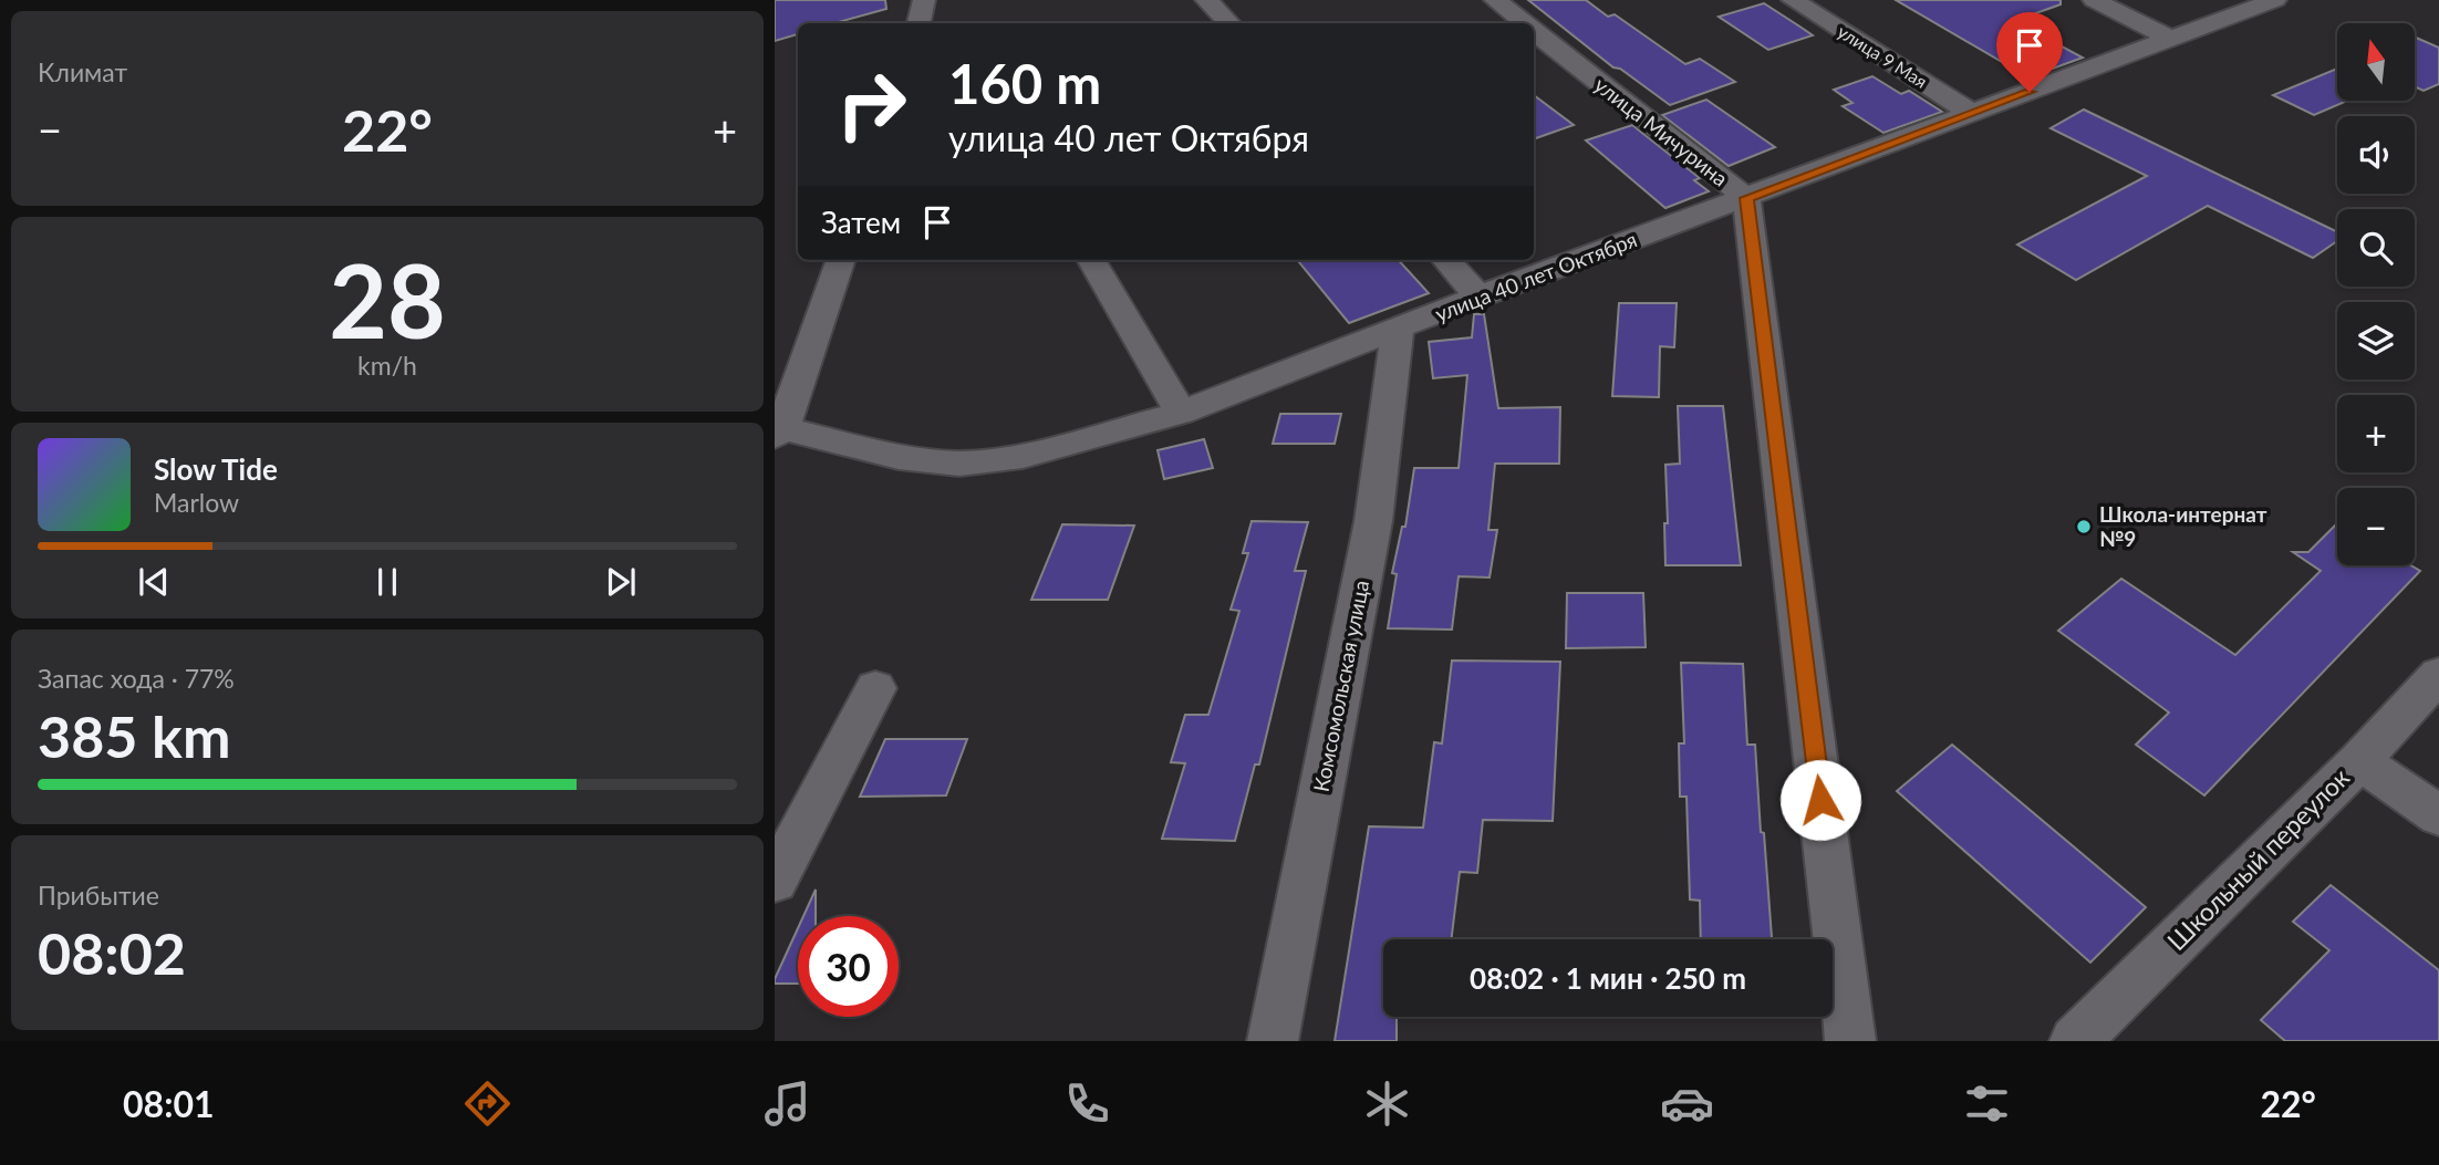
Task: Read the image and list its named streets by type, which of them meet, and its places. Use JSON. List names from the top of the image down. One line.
{"streets":{"street":["улица 9 Мая","улица Мичурина","улица 40 лет Октября","Комсомольская улица","Школьный переулок"]},"crossings":[["улица 9 Мая","улица 40 лет Октября"],["улица Мичурина","улица 40 лет Октября"],["улица 40 лет Октября","Комсомольская улица"]],"places":["Школа-интернат №9"],"north":"top","page":{"tile":["Климат",["28","km/h"],["Запас хода · 77%","385 km"],["Прибытие","08:02"]],"map_buttons":["+","−"],"turn":["160 m","улица 40 лет Октября"],"heat":["−","22°","+"],"then":"Затем","song":["Slow Tide","Marlow"],"limit":"30","trip":"08:02 · 1 мин · 250 m","tabs":["08:01","22°"]}}
